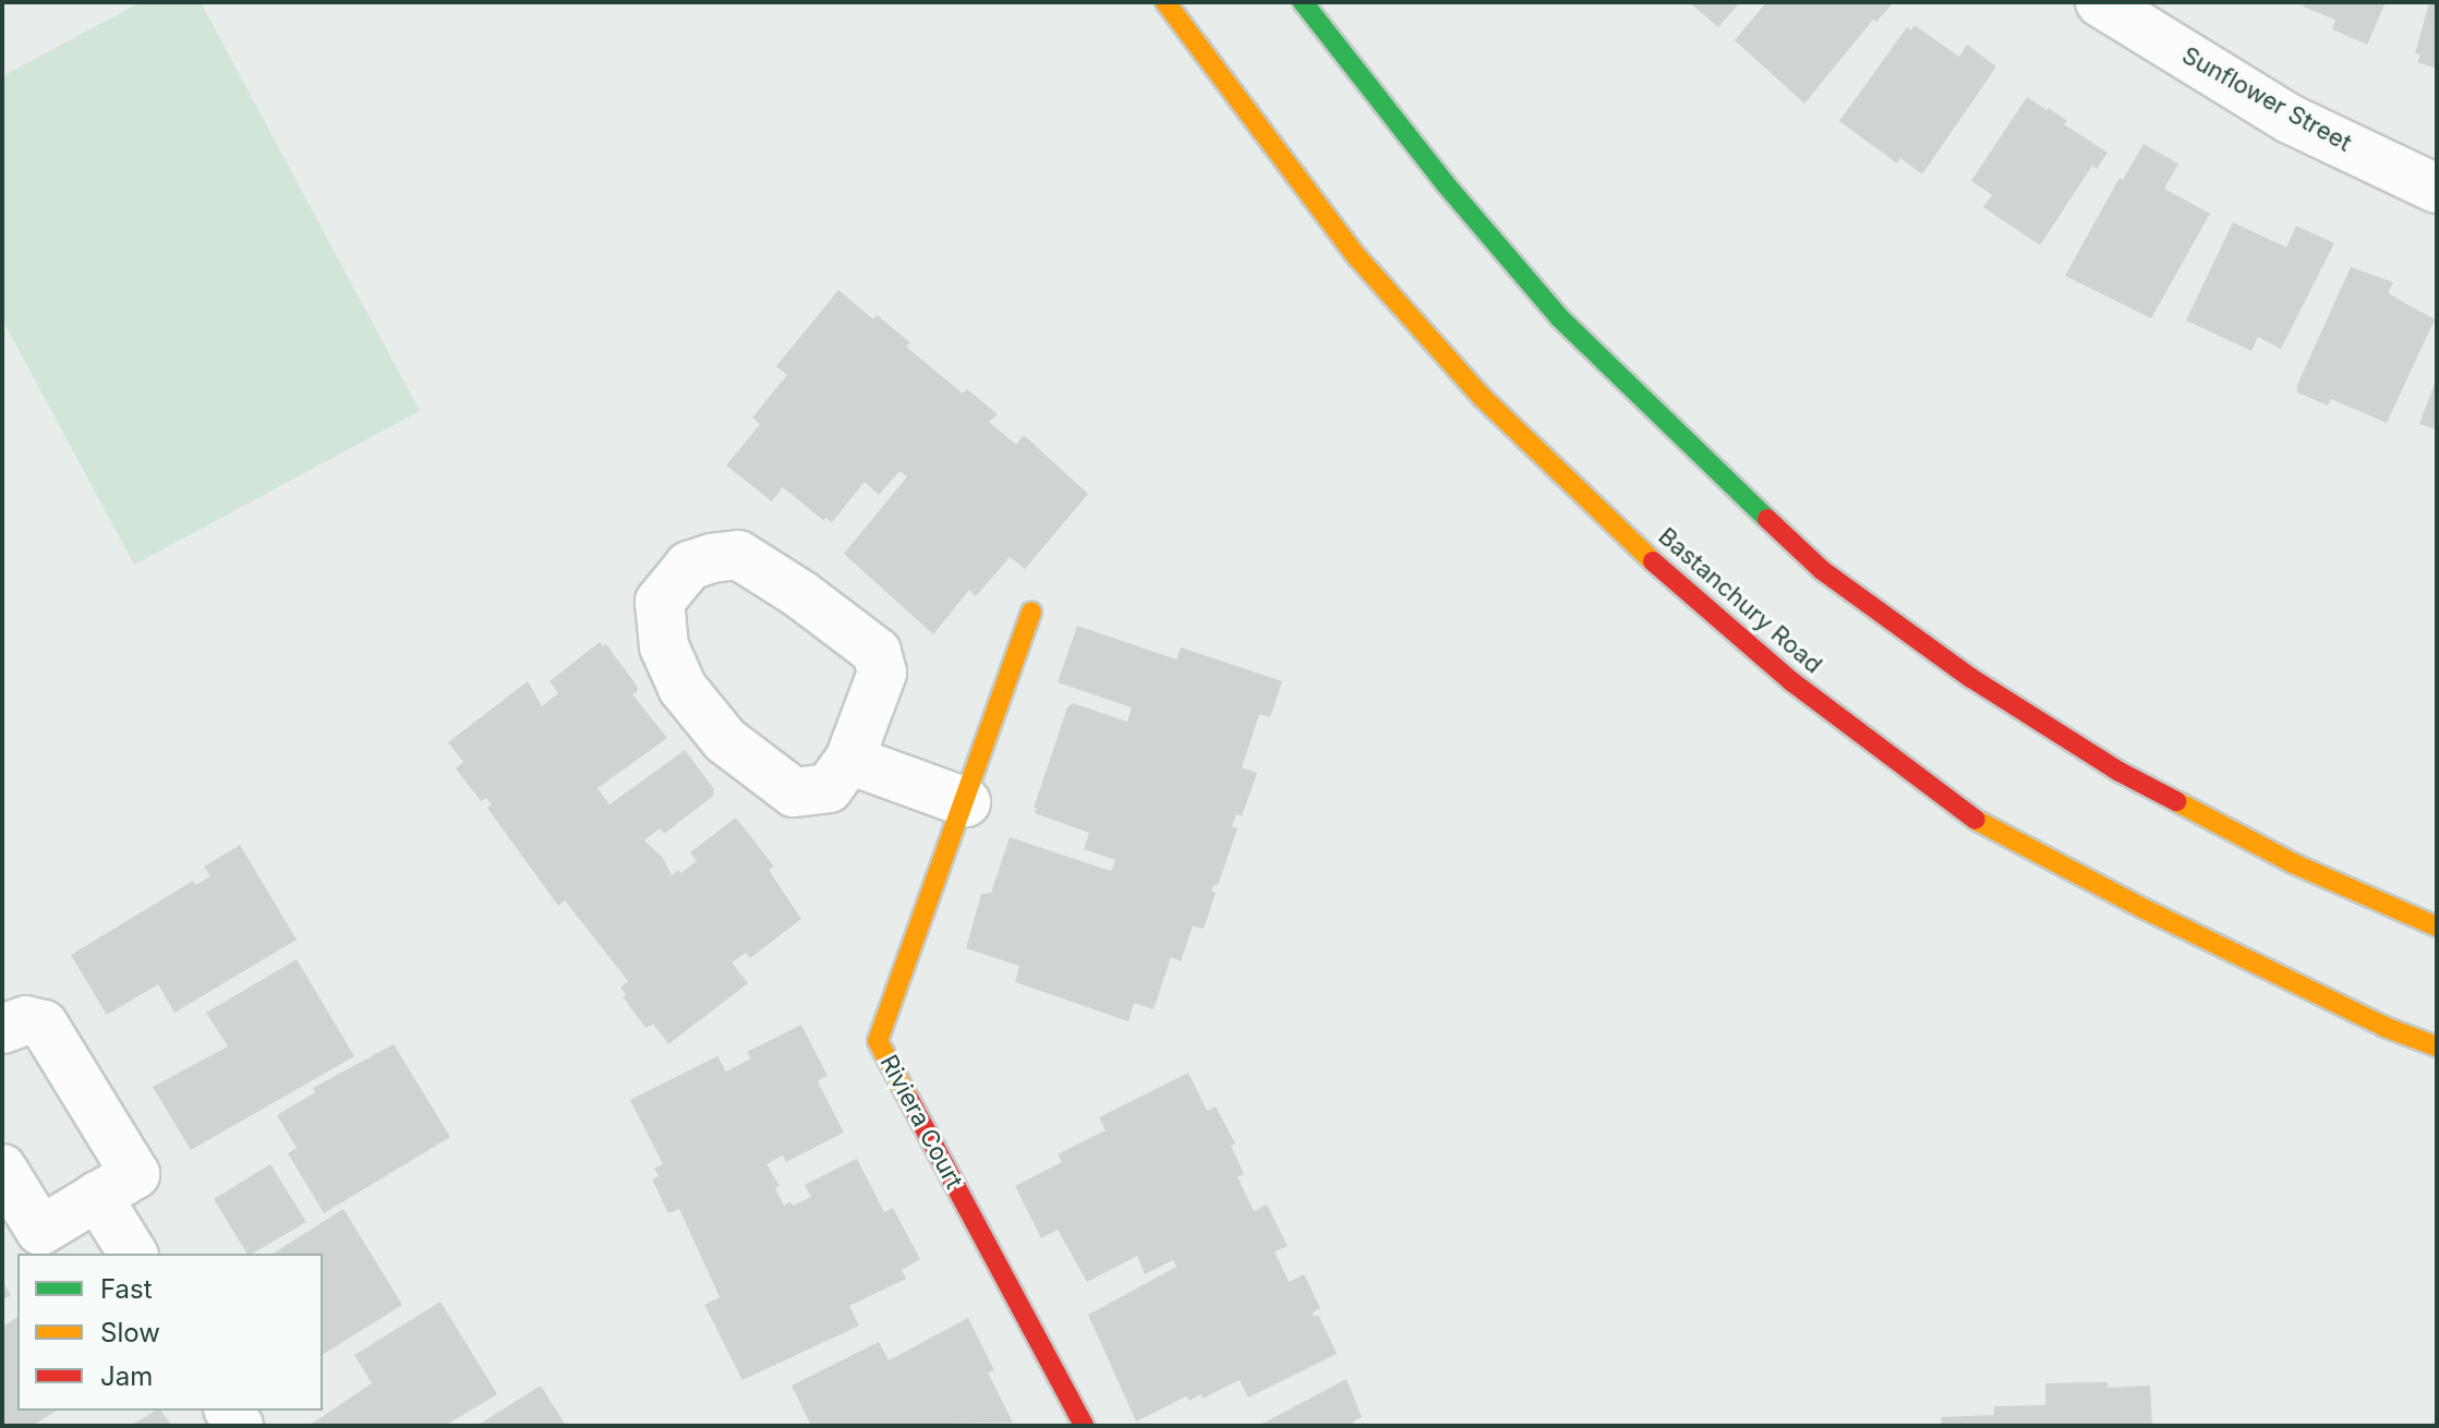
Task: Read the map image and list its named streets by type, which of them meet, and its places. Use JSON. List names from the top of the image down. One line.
{"streets":{"main road":["Bastanchury Road","Riviera Court"],"street":["Sunflower Street"]},"legend":["Fast","Slow","Jam"]}
